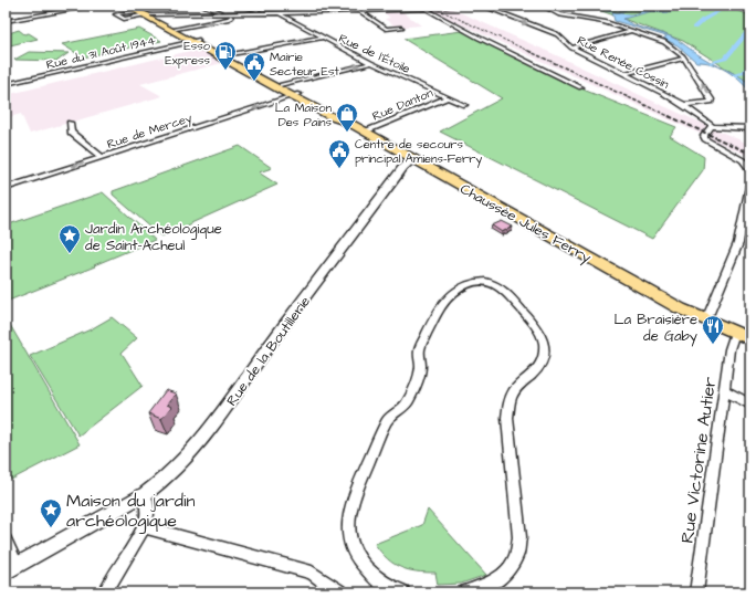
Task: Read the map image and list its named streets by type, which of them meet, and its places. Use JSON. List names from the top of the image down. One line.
{"streets":{"main road":["Chaussée Jules Ferry"],"street":["Rue du 31 Août 1944","Rue de l'Étoile","Rue Renée Cossin","Rue Danton","Rue de Mercey","Rue de la Boutillerie","Rue Victorine Autier"]},"crossings":[["Rue du 31 Août 1944","Chaussée Jules Ferry"],["Rue de l'Étoile","Rue Danton"],["Rue Danton","Chaussée Jules Ferry"],["Rue de Mercey","Chaussée Jules Ferry"],["Chaussée Jules Ferry","Rue de la Boutillerie"],["Chaussée Jules Ferry","Rue Victorine Autier"]],"one_way":["Rue de Mercey"],"places":{"fuel station":["Esso Express"],"public building":["Mairie Secteur Est","Centre de secours principal Amiens-Ferry"],"shop":["La Maison Des Pains"],"place":["Jardin Archéologique de Saint-Acheul","Maison du jardin archéologique"],"restaurant":["La Braisière de Gaby"]}}
